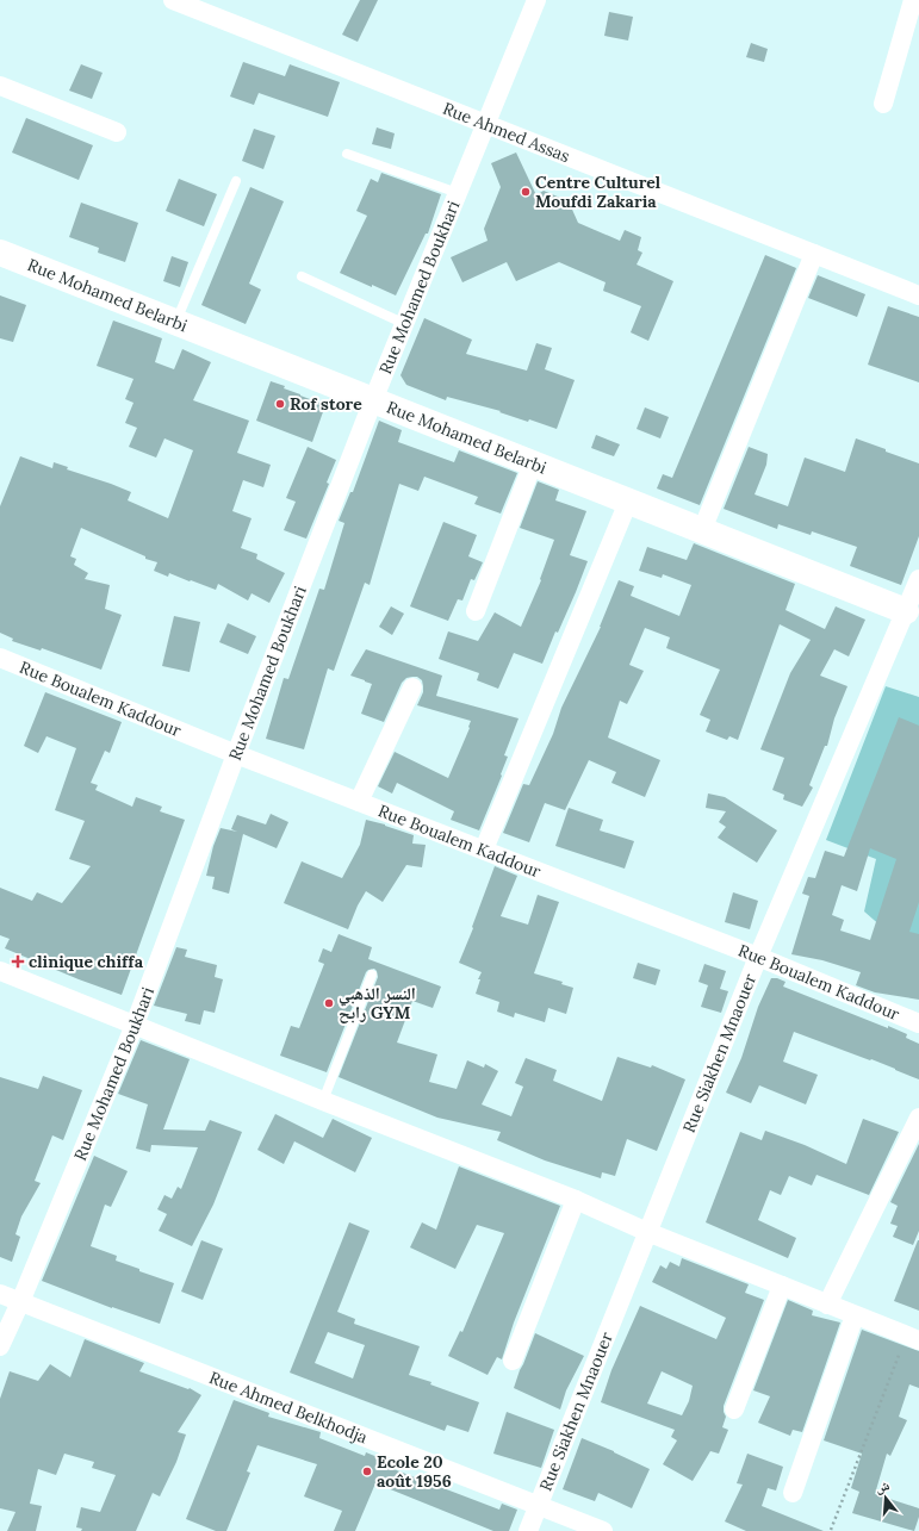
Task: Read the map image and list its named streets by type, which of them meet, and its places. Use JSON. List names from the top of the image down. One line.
{"streets":{"street":["Rue Ahmed Assas","Rue Mohamed Boukhari","Rue Mohamed Belarbi","Rue Boualem Kaddour","Rue Siakhen Mnaouer","Rue Ahmed Belkhodja"]},"crossings":[["Rue Ahmed Assas","Rue Mohamed Boukhari"],["Rue Mohamed Boukhari","Rue Mohamed Belarbi"],["Rue Mohamed Boukhari","Rue Boualem Kaddour"],["Rue Mohamed Boukhari","Rue Ahmed Belkhodja"],["Rue Mohamed Belarbi","Rue Siakhen Mnaouer"],["Rue Boualem Kaddour","Rue Siakhen Mnaouer"],["Rue Siakhen Mnaouer","Rue Ahmed Belkhodja"]],"places":{"other":["Centre Culturel Moufdi Zakaria","Rof store","النسر الذهبي رابح GYM","Ecole 20 août 1956"],"health":["clinique chiffa"]},"north":"top"}
